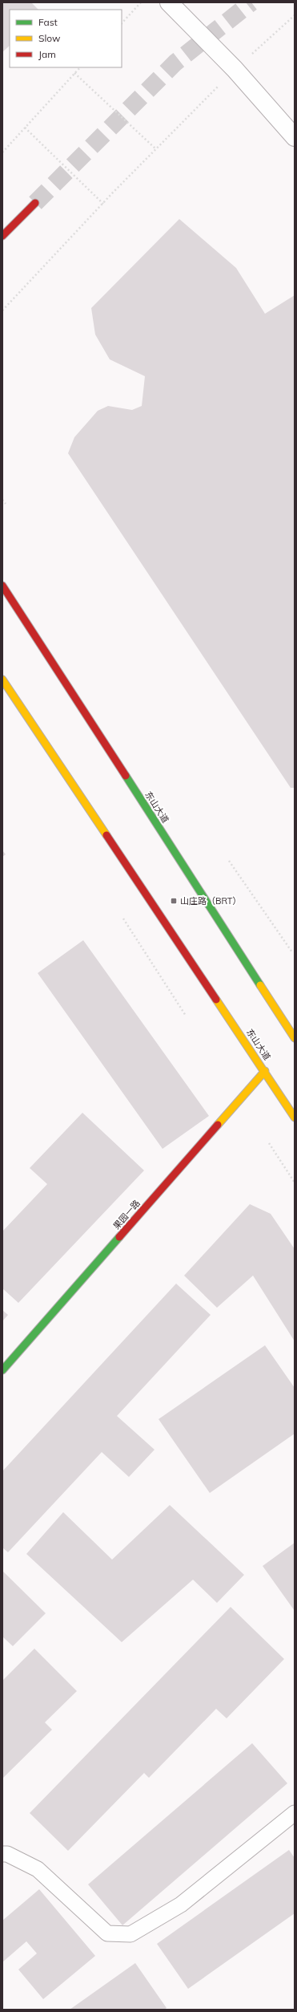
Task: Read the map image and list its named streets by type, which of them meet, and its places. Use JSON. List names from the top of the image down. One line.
{"streets":{"main road":["东山大道","果园一路"]},"crossings":[["东山大道","果园一路"]],"places":{"transit":["山庄路（BRT）"]},"legend":["Fast","Slow","Jam"]}
